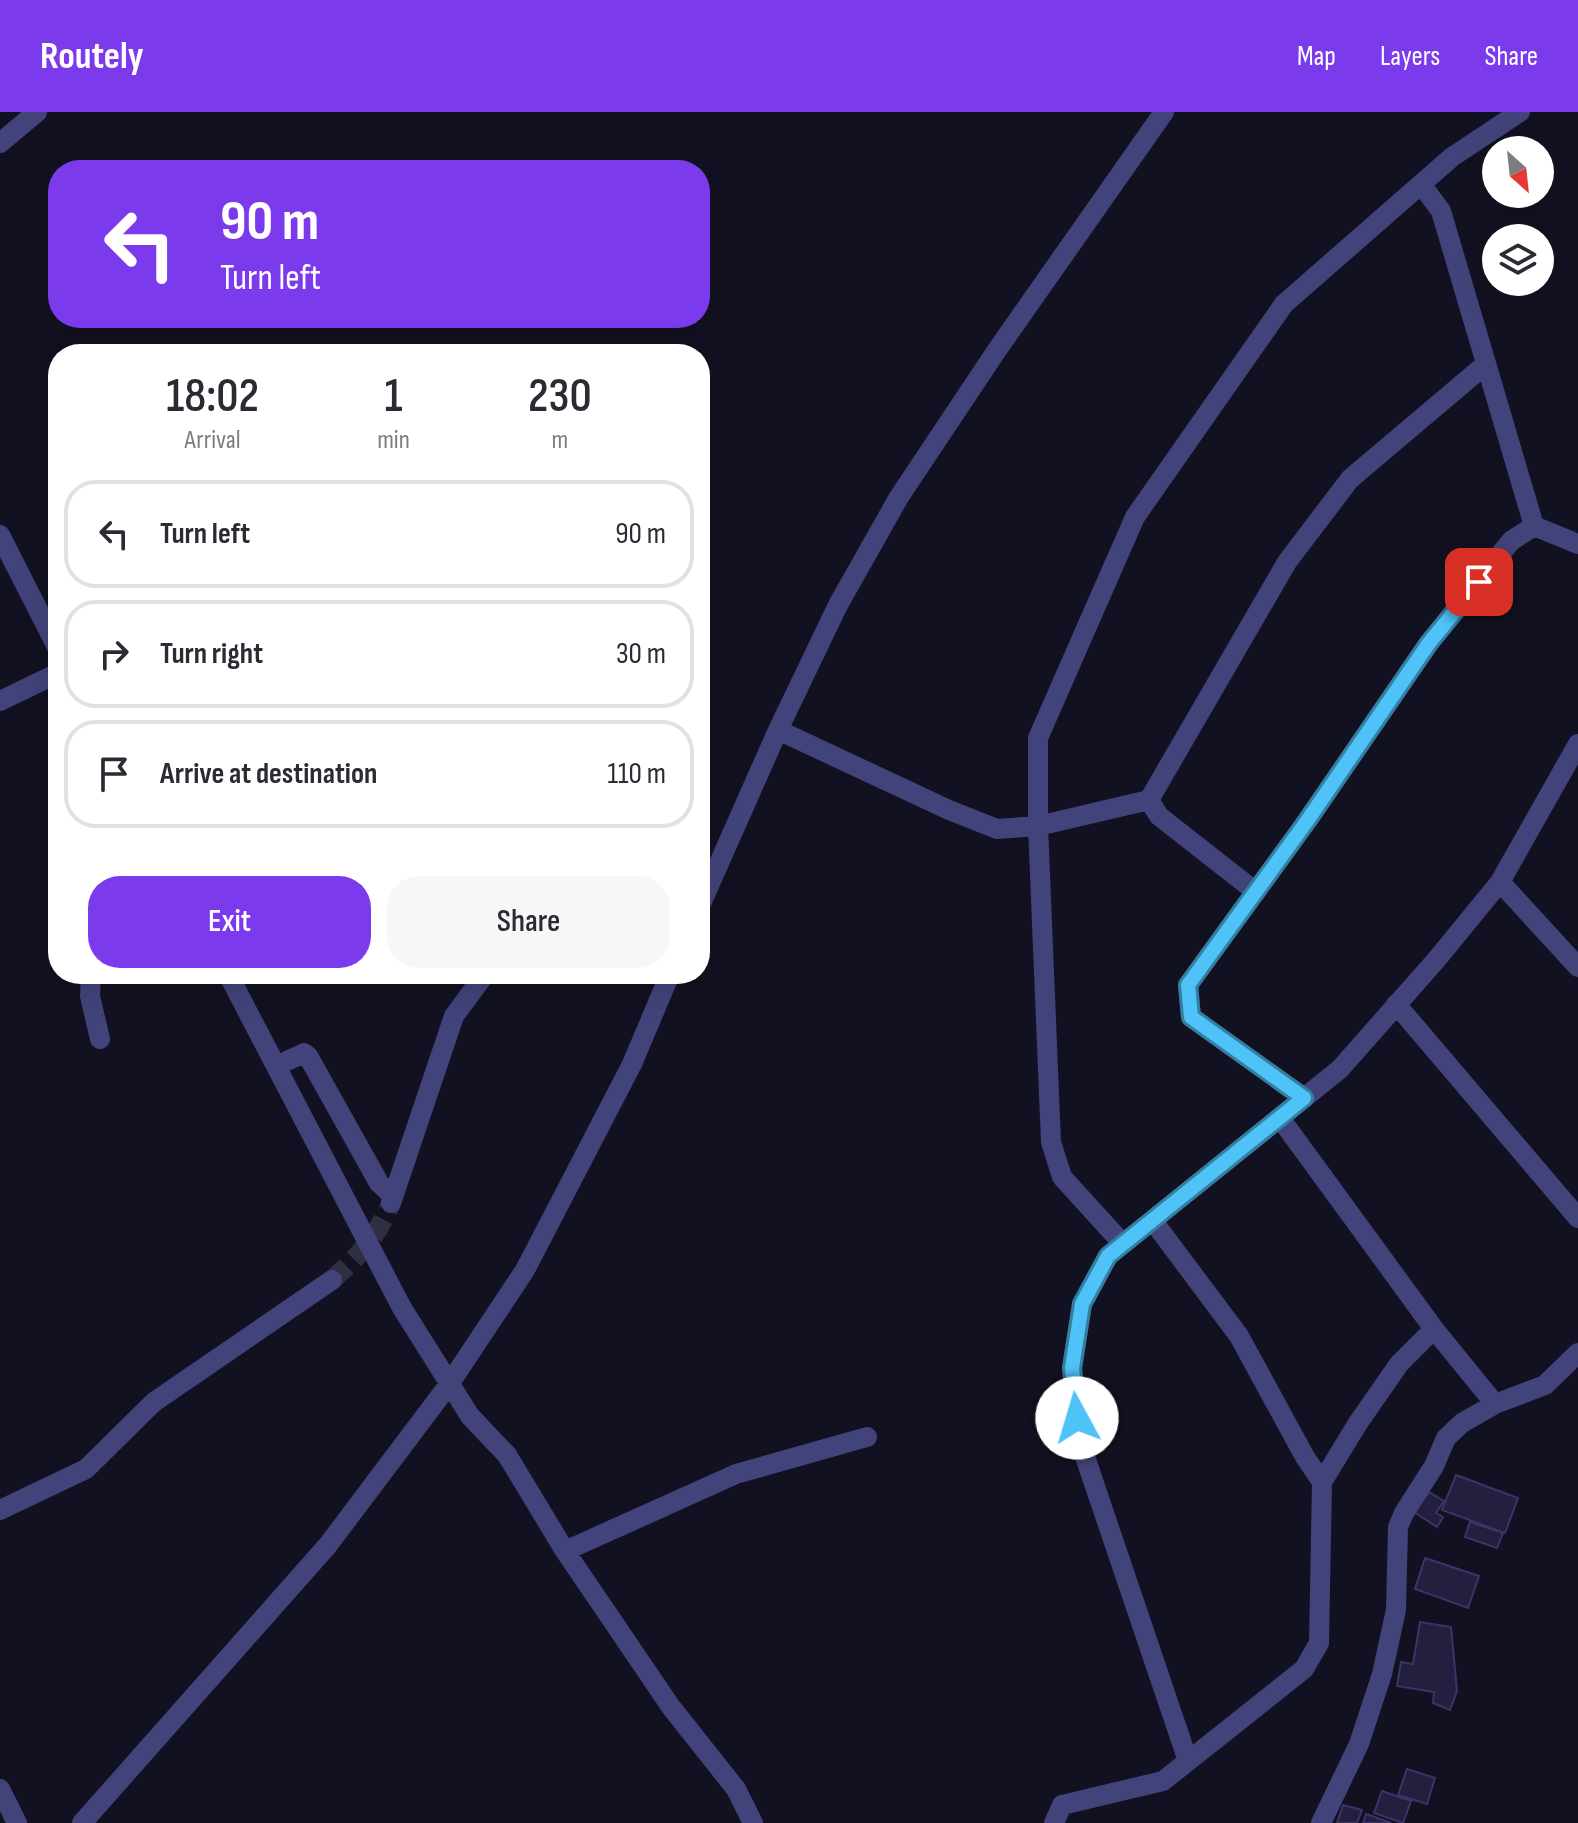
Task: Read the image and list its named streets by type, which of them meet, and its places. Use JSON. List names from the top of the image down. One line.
{"north":"bottom right","page":{"header":"Routely","nav":["Map","Layers","Share"],"turn":["90 m","Turn left"],"eta":["18:02","Arrival","1","min","230","m"],"list":[{"name":"Turn left","value":"90 m"},{"name":"Turn right","value":"30 m"},{"name":"Arrive at destination","value":"110 m"}],"buttons":["Exit","Share"]}}
